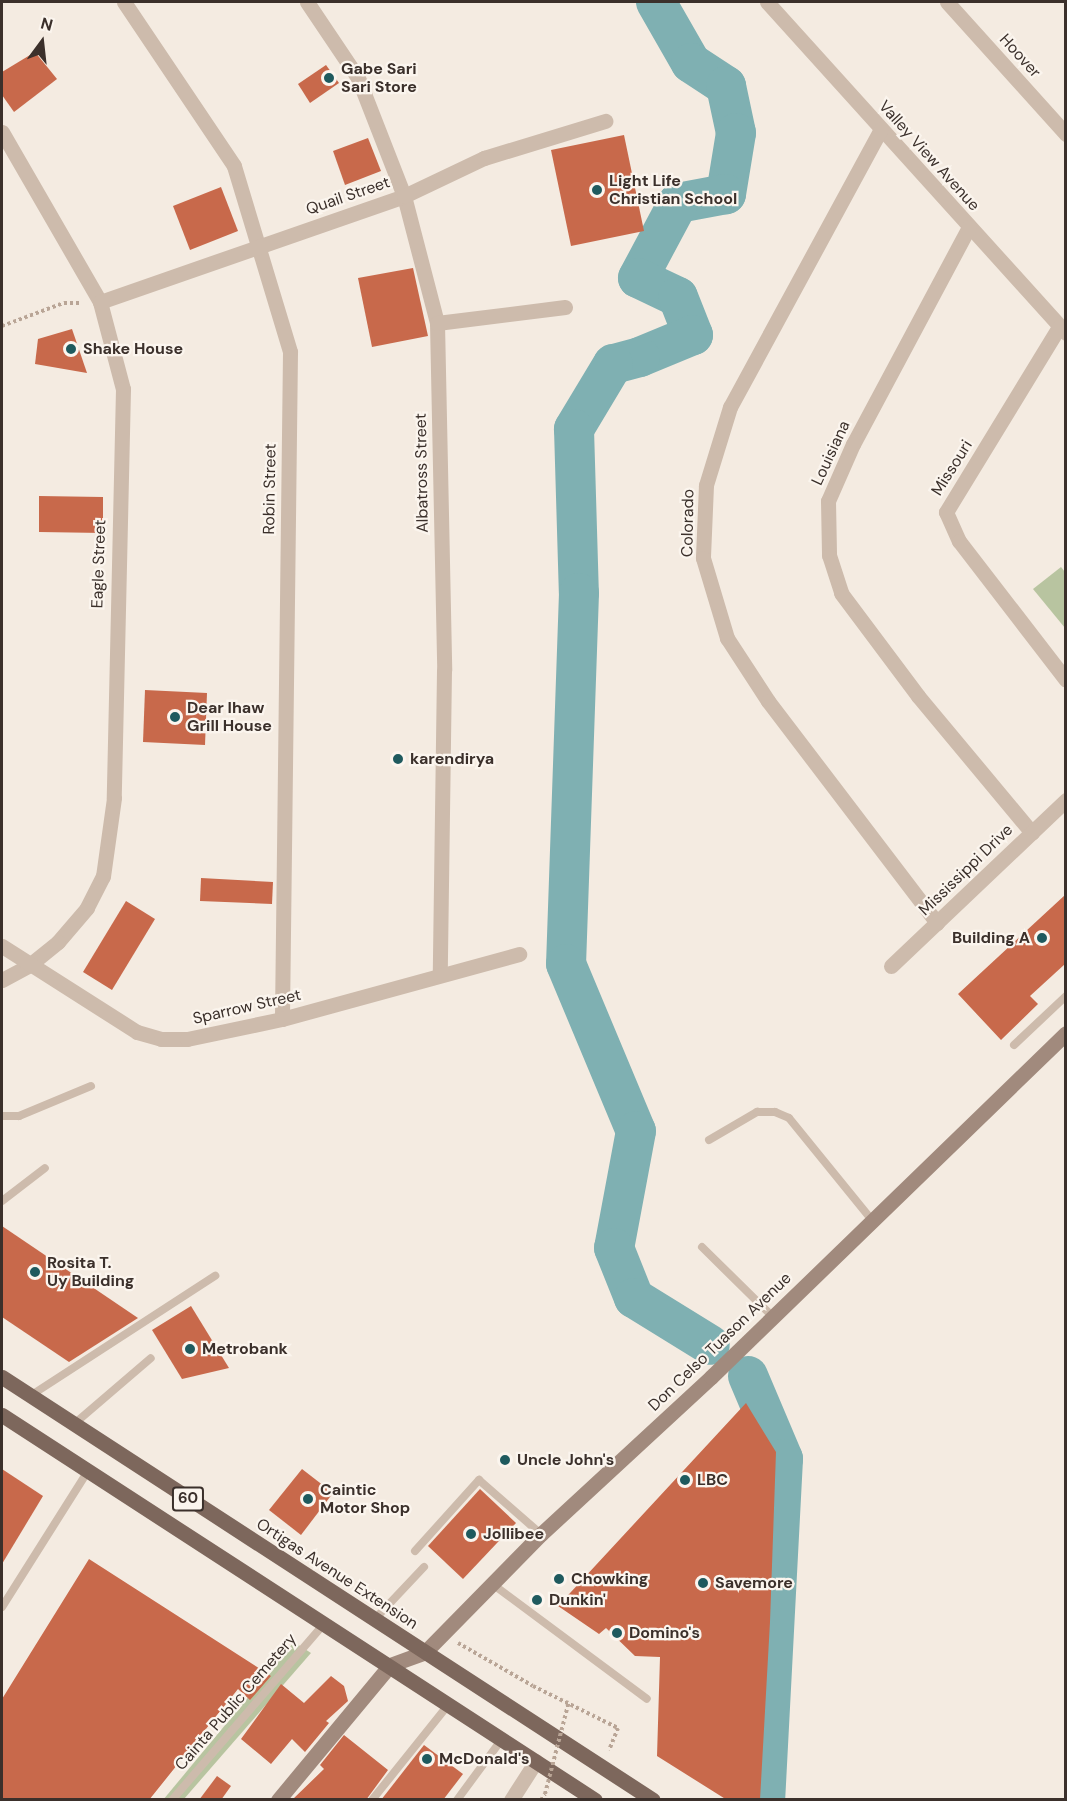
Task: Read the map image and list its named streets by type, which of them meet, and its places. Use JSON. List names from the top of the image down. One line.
{"streets":{"main road":["60","Ortigas Avenue Extension"],"street":["Hoover","Valley View Avenue","Quail Street","Louisiana","Missouri","Albatross Street","Robin Street","Colorado","Eagle Street","Mississippi Drive","Sparrow Street","Don Celso Tuason Avenue"],"lane":["Cainta Public Cemetery"]},"crossings":[["Valley View Avenue","Louisiana"],["Valley View Avenue","Missouri"],["Valley View Avenue","Colorado"],["Quail Street","Albatross Street"],["Quail Street","Robin Street"],["Quail Street","Eagle Street"],["Louisiana","Mississippi Drive"],["Albatross Street","Sparrow Street"],["Robin Street","Sparrow Street"],["Colorado","Mississippi Drive"],["Eagle Street","Sparrow Street"],["Don Celso Tuason Avenue","60"],["Don Celso Tuason Avenue","Ortigas Avenue Extension"],["60","Cainta Public Cemetery"]],"places":["Gabe Sari Sari Store","Light Life Christian School","Shake House","Dear Ihaw Grill House","karendirya","Building A","Rosita T. Uy Building","Metrobank","Uncle John's","LBC","Caintic Motor Shop","Jollibee","Chowking","Savemore","Dunkin'","Domino's","McDonald's"],"north":"top"}
